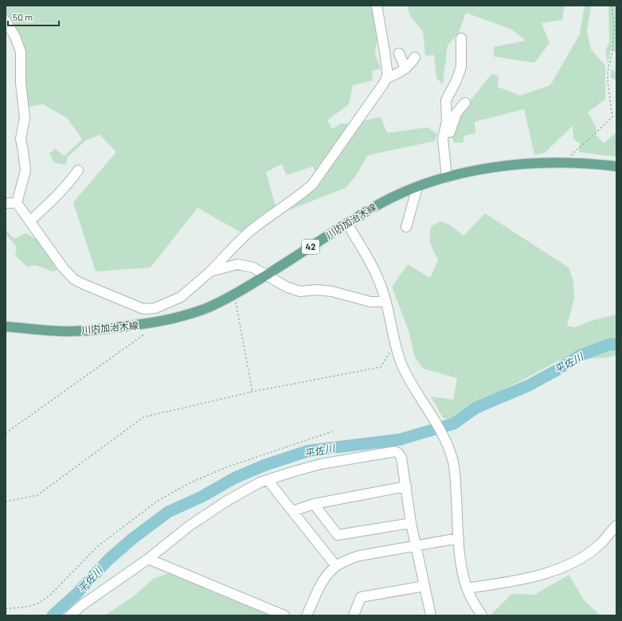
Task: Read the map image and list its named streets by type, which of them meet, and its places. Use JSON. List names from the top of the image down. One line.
{"streets":{"main road":["川内加治木線","42"]},"water":["平佐川"],"scale_bar":"50 m"}
